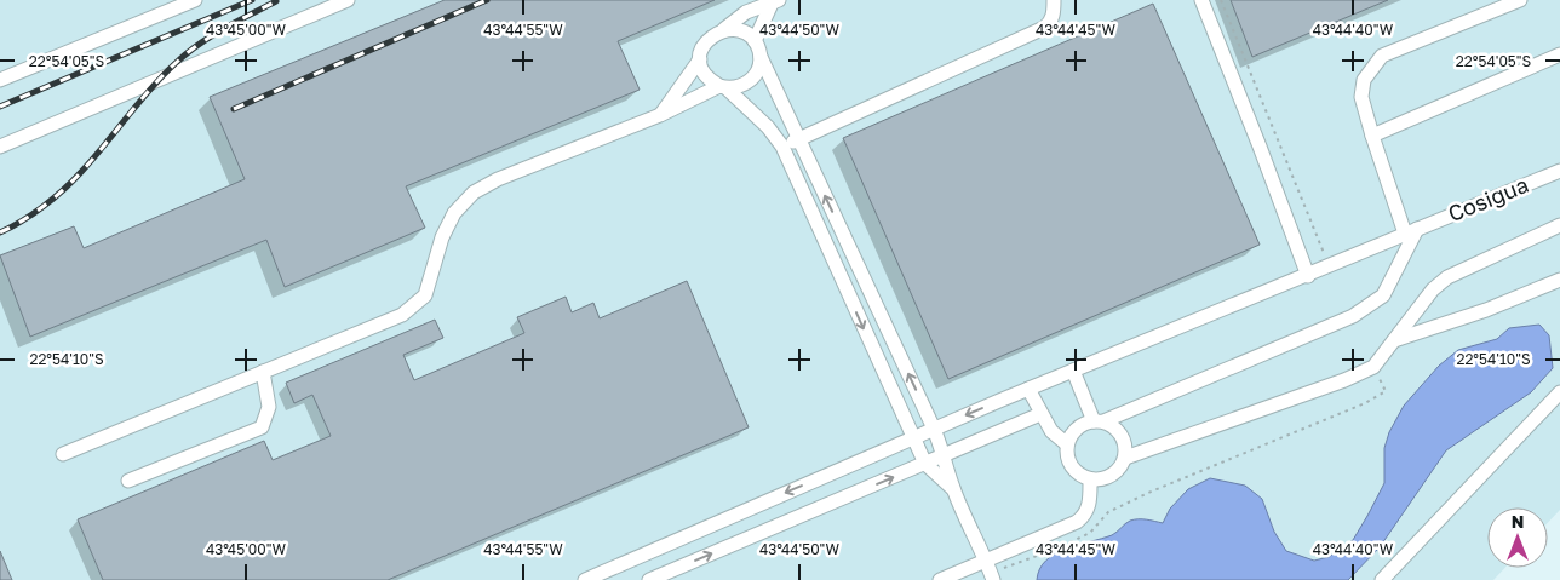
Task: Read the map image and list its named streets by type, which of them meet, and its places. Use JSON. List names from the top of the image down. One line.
{"streets":{"street":["Cosigua"]},"north":"top","coordinates":["43°45'00\"W","43°44'55\"W","43°44'50\"W","43°44'45\"W","43°44'40\"W","22°54'05\"S","22°54'10\"S"]}
